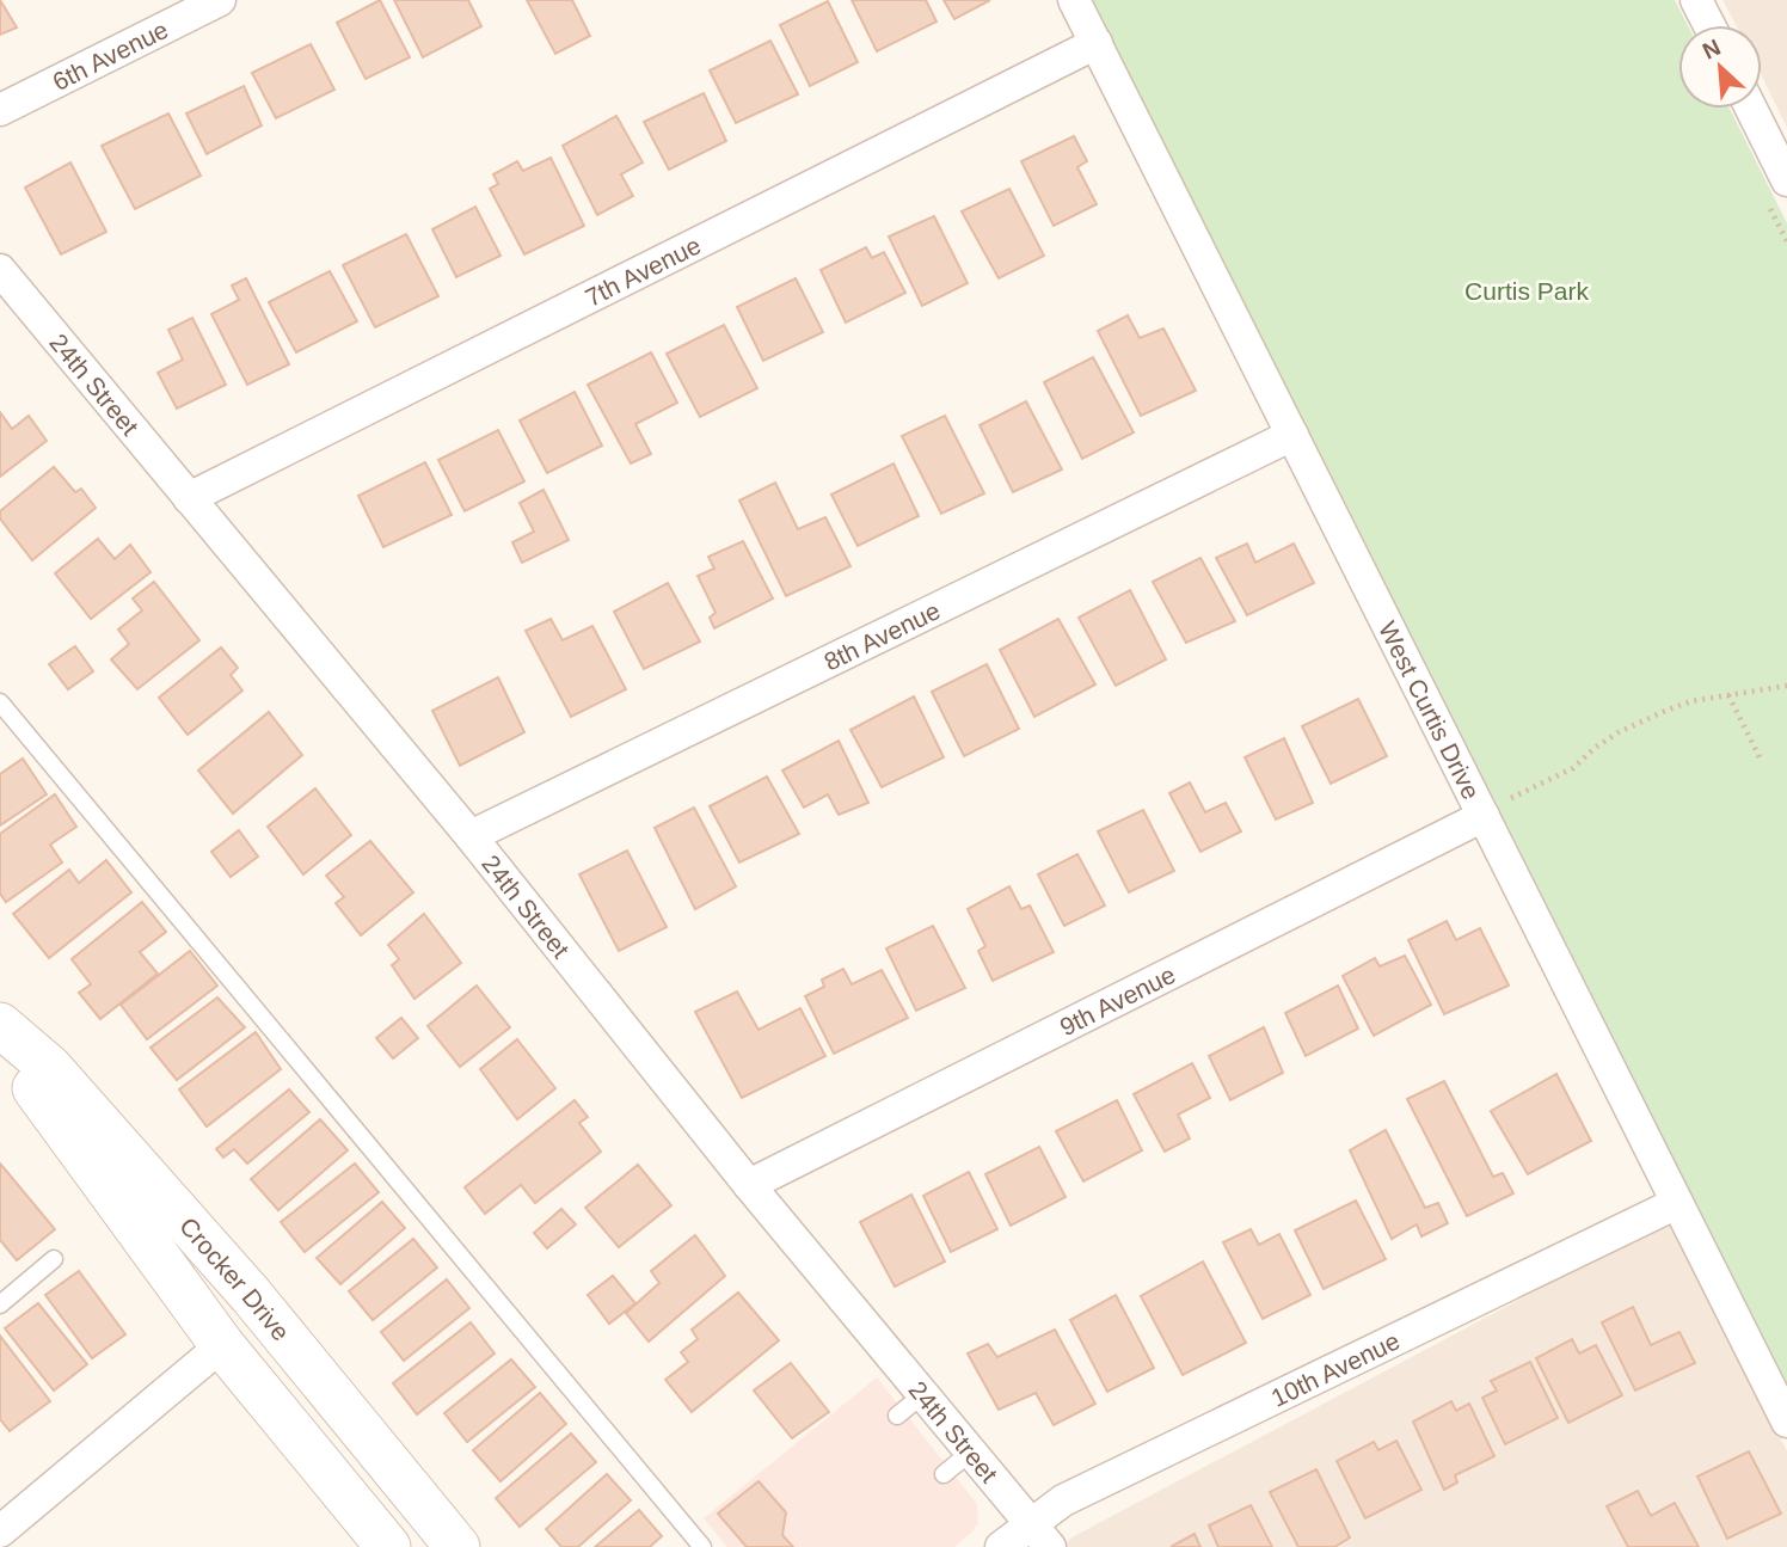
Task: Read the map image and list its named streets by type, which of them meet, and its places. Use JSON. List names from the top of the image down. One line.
{"streets":{"street":["6th Avenue","7th Avenue","24th Street","8th Avenue","West Curtis Drive","9th Avenue","Crocker Drive","10th Avenue"]},"crossings":[["7th Avenue","24th Street"],["7th Avenue","West Curtis Drive"],["24th Street","8th Avenue"],["24th Street","9th Avenue"],["24th Street","10th Avenue"],["8th Avenue","West Curtis Drive"],["West Curtis Drive","9th Avenue"],["West Curtis Drive","10th Avenue"]],"parks":["Curtis Park"],"north":"top left"}
